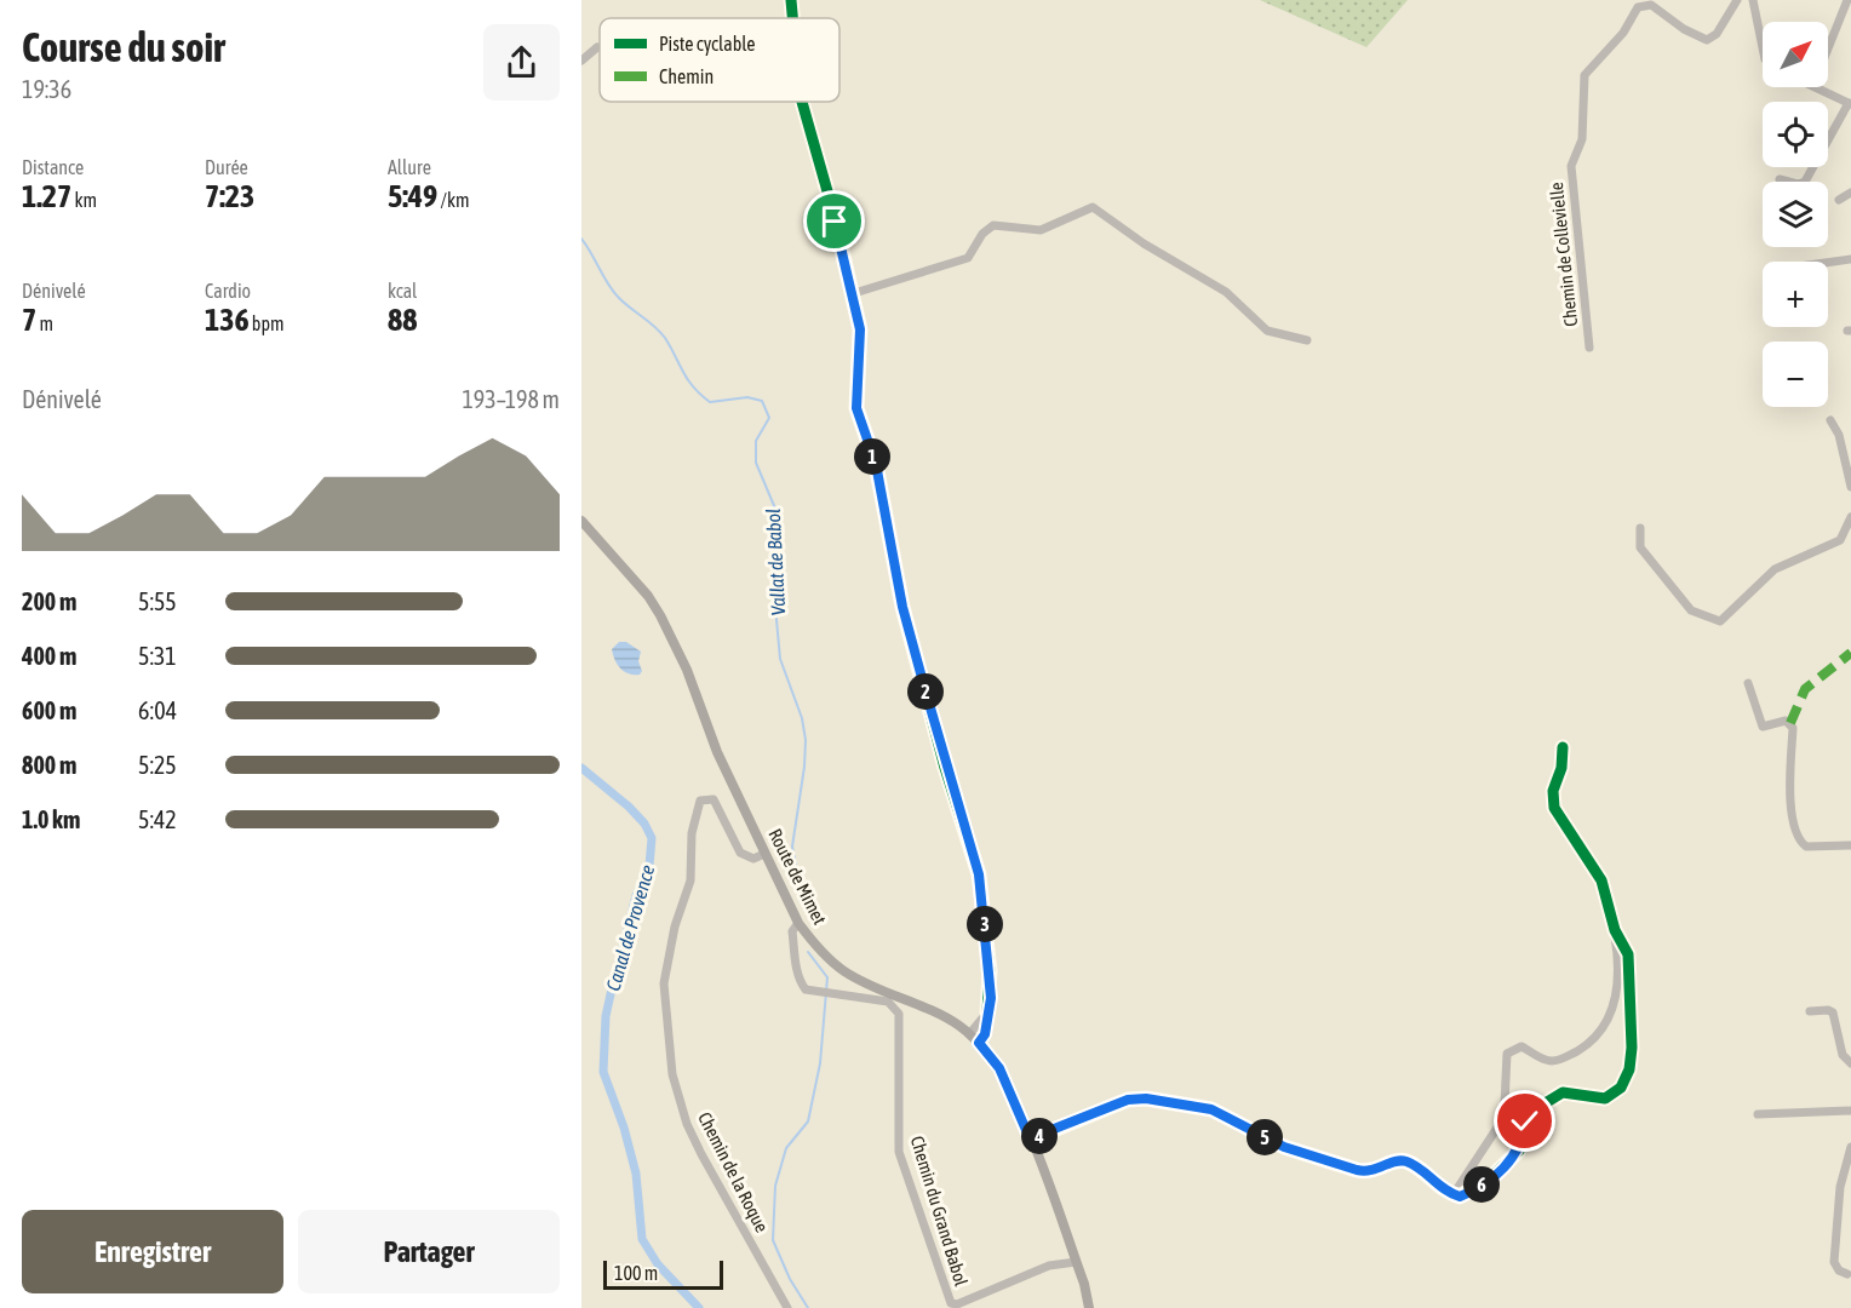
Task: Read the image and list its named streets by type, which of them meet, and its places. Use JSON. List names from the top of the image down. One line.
{"streets":{"main road":["Route de Mimet"],"street":["Chemin de Collevielle","Chemin de la Roque","Chemin du Grand Babol"]},"crossings":[["Route de Mimet","Chemin de la Roque"],["Route de Mimet","Chemin du Grand Babol"]],"water":["Vallat de Babol","Canal de Provence"],"legend":["Piste cyclable","Chemin"],"scale_bar":"100 m","north":"top right","page":{"heading":["Course du soir","19:36"],"map_buttons":["+","−"],"stats":[["Distance","1.27 km"],["Durée","7:23"],["Allure","5:49 /km"],["Dénivelé","7 m"],["Cardio","136 bpm"],["kcal","88"]],"chart":["Dénivelé","193–198 m"],"pins":["1","2","3","4","5","6"],"list":[{"name":"200 m","note":"5:55"},{"name":"400 m","note":"5:31"},{"name":"600 m","note":"6:04"},{"name":"800 m","note":"5:25"},{"name":"1.0 km","note":"5:42"}],"buttons":["Enregistrer","Partager"],"scale":"100 m"}}
